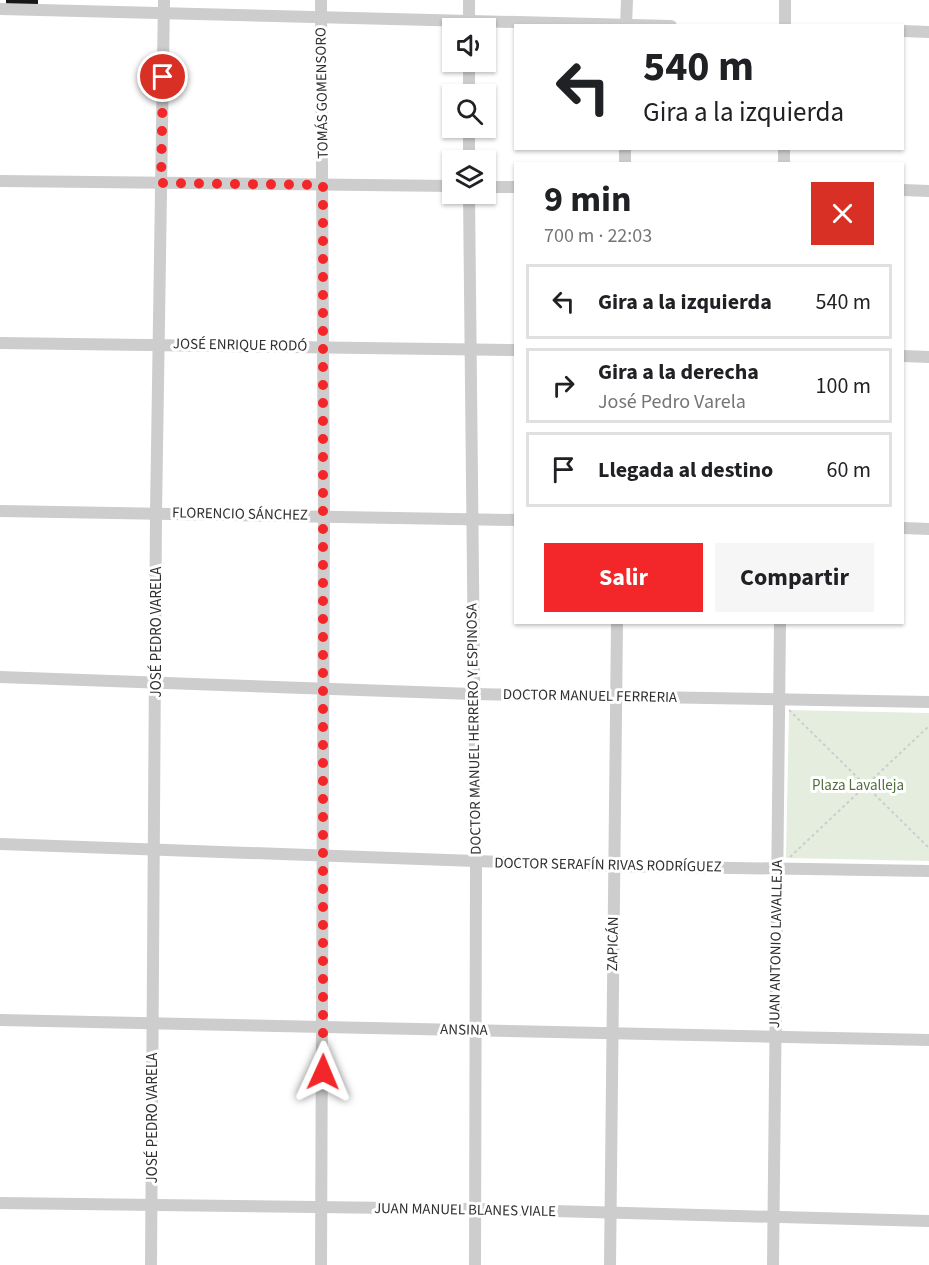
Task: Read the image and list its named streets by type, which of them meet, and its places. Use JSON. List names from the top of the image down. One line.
{"streets":{"street":["TOMÁS GOMENSORO","JOSÉ ENRIQUE RODÓ","FLORENCIO SÁNCHEZ","JOSÉ PEDRO VARELA","DOCTOR MANUEL FERRERIA","DOCTOR MANUEL HERRERO Y ESPINOSA","DOCTOR SERAFÍN RIVAS RODRÍGUEZ","ZAPICÁN","JUAN ANTONIO LAVALLEJA","ANSINA","JUAN MANUEL BLANES VIALE"]},"crossings":[["TOMÁS GOMENSORO","JOSÉ ENRIQUE RODÓ"],["TOMÁS GOMENSORO","FLORENCIO SÁNCHEZ"],["TOMÁS GOMENSORO","DOCTOR MANUEL FERRERIA"],["TOMÁS GOMENSORO","DOCTOR SERAFÍN RIVAS RODRÍGUEZ"],["TOMÁS GOMENSORO","ANSINA"],["TOMÁS GOMENSORO","JUAN MANUEL BLANES VIALE"],["JOSÉ ENRIQUE RODÓ","JOSÉ PEDRO VARELA"],["JOSÉ ENRIQUE RODÓ","DOCTOR MANUEL HERRERO Y ESPINOSA"],["FLORENCIO SÁNCHEZ","JOSÉ PEDRO VARELA"],["FLORENCIO SÁNCHEZ","DOCTOR MANUEL HERRERO Y ESPINOSA"],["JOSÉ PEDRO VARELA","DOCTOR MANUEL FERRERIA"],["JOSÉ PEDRO VARELA","DOCTOR SERAFÍN RIVAS RODRÍGUEZ"],["JOSÉ PEDRO VARELA","ANSINA"],["JOSÉ PEDRO VARELA","JUAN MANUEL BLANES VIALE"],["DOCTOR MANUEL FERRERIA","DOCTOR MANUEL HERRERO Y ESPINOSA"],["DOCTOR MANUEL FERRERIA","ZAPICÁN"],["DOCTOR MANUEL FERRERIA","JUAN ANTONIO LAVALLEJA"],["DOCTOR MANUEL HERRERO Y ESPINOSA","DOCTOR SERAFÍN RIVAS RODRÍGUEZ"],["DOCTOR MANUEL HERRERO Y ESPINOSA","ANSINA"],["DOCTOR MANUEL HERRERO Y ESPINOSA","JUAN MANUEL BLANES VIALE"],["DOCTOR SERAFÍN RIVAS RODRÍGUEZ","ZAPICÁN"],["DOCTOR SERAFÍN RIVAS RODRÍGUEZ","JUAN ANTONIO LAVALLEJA"],["ZAPICÁN","ANSINA"],["ZAPICÁN","JUAN MANUEL BLANES VIALE"],["JUAN ANTONIO LAVALLEJA","ANSINA"],["JUAN ANTONIO LAVALLEJA","JUAN MANUEL BLANES VIALE"]],"parks":["Plaza Lavalleja"],"page":{"turn":["540 m","Gira a la izquierda"],"heading":["9 min","700 m · 22:03"],"list":[{"name":"Gira a la izquierda","value":"540 m"},{"name":"Gira a la derecha","note":"José Pedro Varela","value":"100 m"},{"name":"Llegada al destino","value":"60 m"}],"buttons":["Salir","Compartir"]}}
